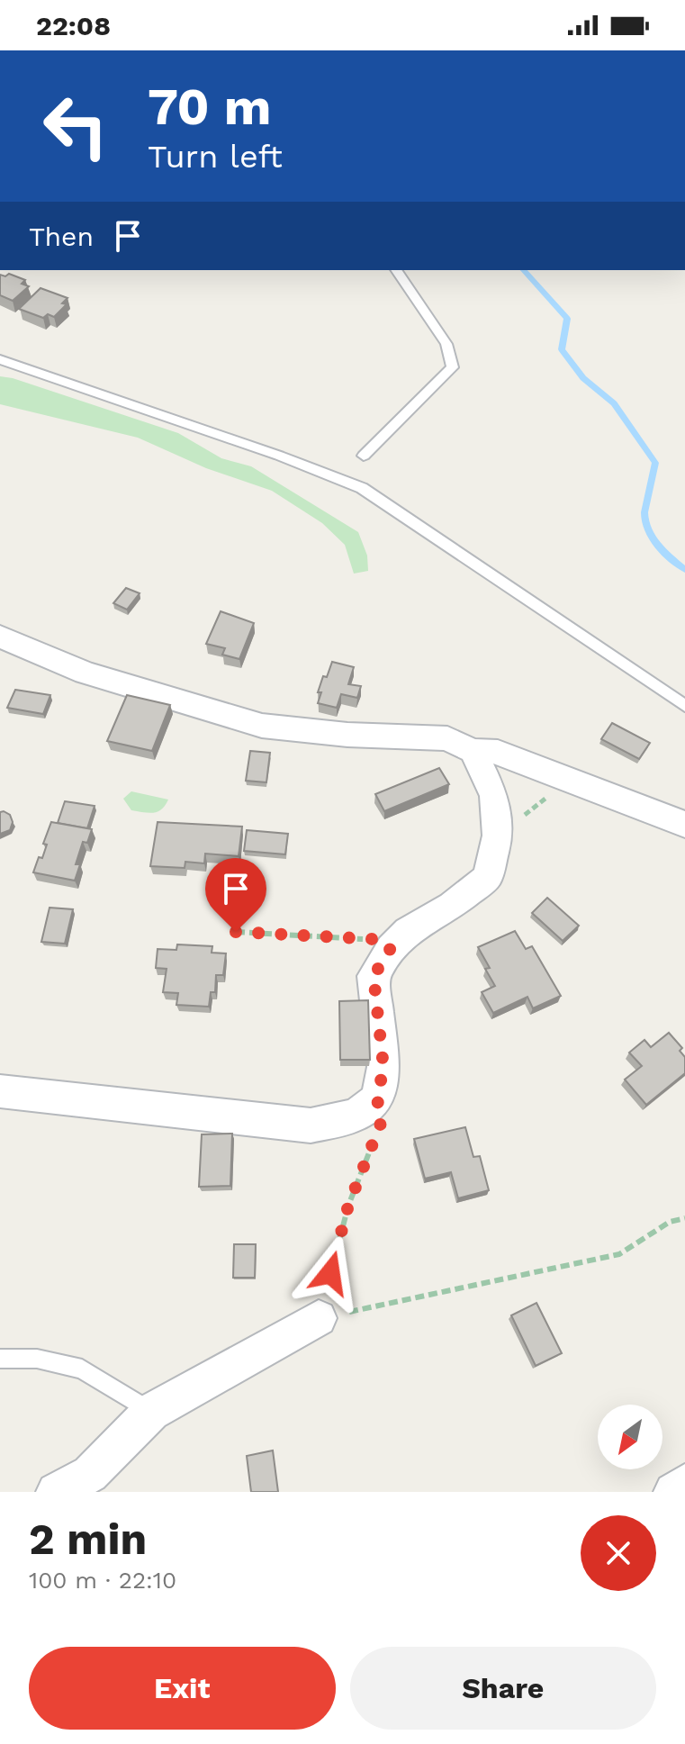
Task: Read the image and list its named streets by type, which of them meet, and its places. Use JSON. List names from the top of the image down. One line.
{"north":"bottom left","page":{"status":"22:08","turn":["70 m","Turn left"],"then":"Then","heading":["2 min","100 m · 22:10"],"buttons":["Exit","Share"]}}
